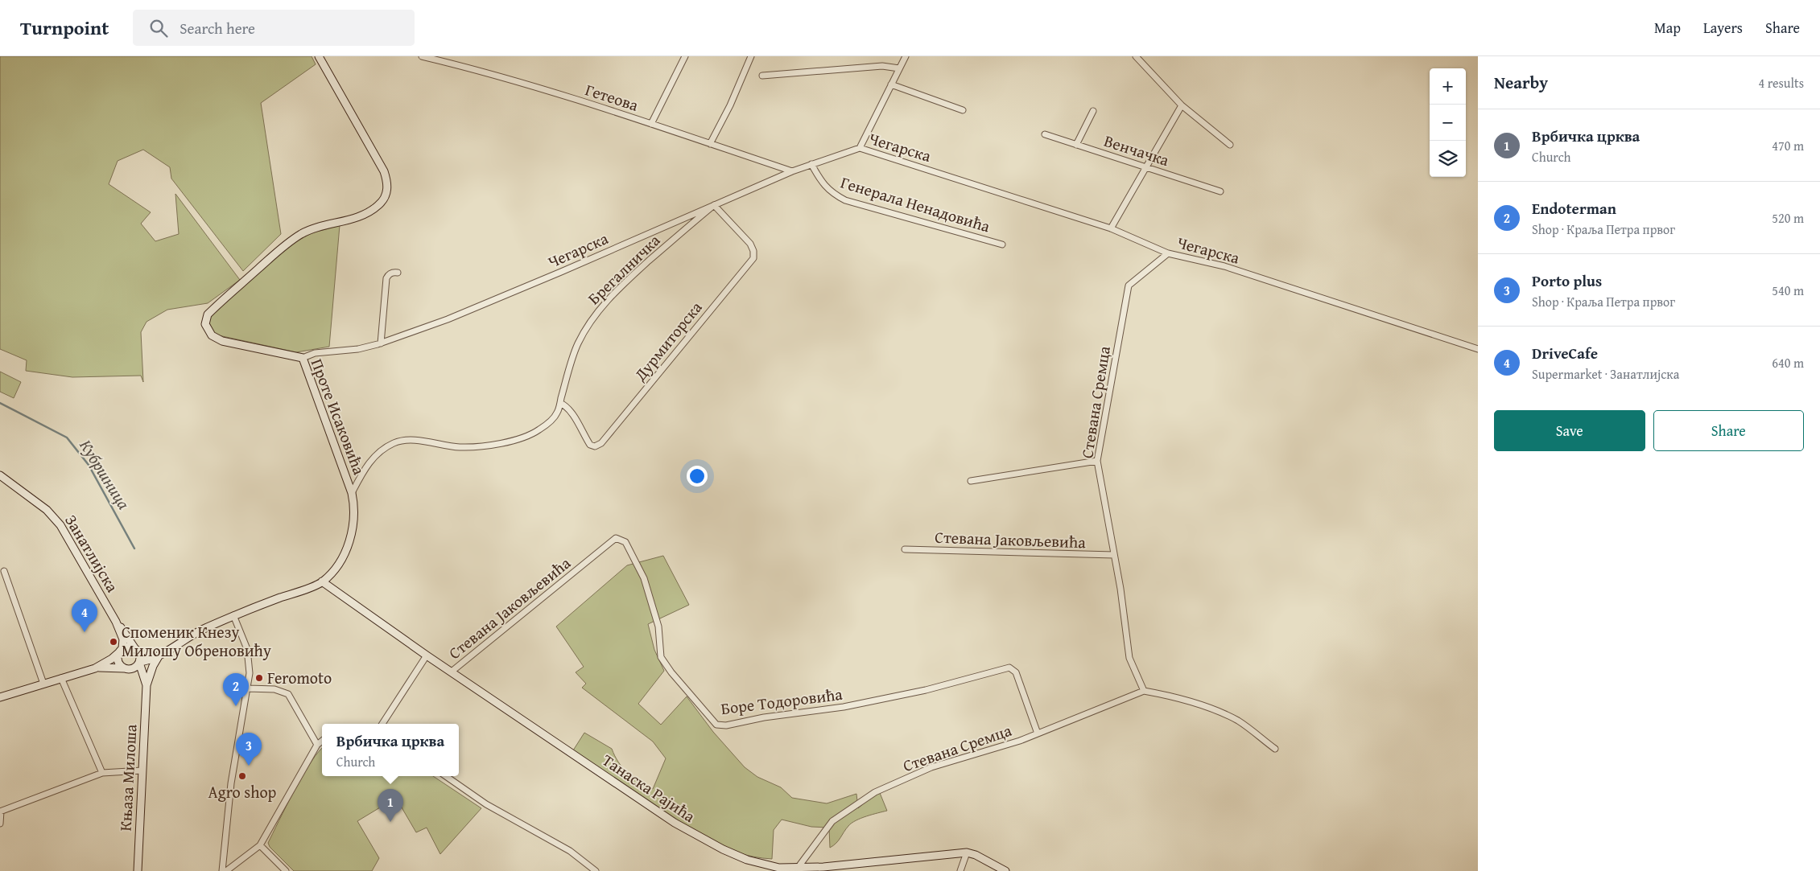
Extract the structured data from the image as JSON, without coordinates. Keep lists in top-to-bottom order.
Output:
{
  "streets": {
    "street": [
      "Гетеова",
      "Чегарска",
      "Венчачка",
      "Генерала Ненадовића",
      "Брегалничка",
      "Дурмиторска",
      "Стевана Сремца",
      "Проте Исаковића",
      "Стевана Јаковљевића",
      "Занатлијска",
      "Боре Тодоровића",
      "Књаза Милоша",
      "Танаска Рајића"
    ]
  },
  "crossings": [
    ["Гетеова", "Чегарска"],
    ["Чегарска", "Генерала Ненадовића"],
    ["Чегарска", "Брегалничка"],
    ["Чегарска", "Дурмиторска"],
    ["Чегарска", "Стевана Сремца"],
    ["Чегарска", "Проте Исаковића"],
    ["Брегалничка", "Дурмиторска"],
    ["Брегалничка", "Проте Исаковића"],
    ["Стевана Сремца", "Стевана Јаковљевића"],
    ["Стевана Сремца", "Боре Тодоровића"],
    ["Стевана Сремца", "Танаска Рајића"],
    ["Проте Исаковића", "Танаска Рајића"],
    ["Стевана Јаковљевића", "Боре Тодоровића"],
    ["Стевана Јаковљевића", "Танаска Рајића"],
    ["Занатлијска", "Књаза Милоша"]
  ],
  "water": ["Кубршница"],
  "places": ["Споменик Кнезу Милошу Обреновићу", "Feromoto", "Agro shop"],
  "page": {
    "header": "Turnpoint",
    "search": "Search here",
    "nav": ["Map", "Layers", "Share"],
    "heading": ["Nearby", "4 results"],
    "map_buttons": ["+", "−"],
    "list": [
      {
        "mark": "1",
        "name": "Врбичка црква",
        "note": "Church",
        "value": "470 m"
      },
      {
        "mark": "2",
        "name": "Endoterman",
        "note": "Shop · Краља Петра првог",
        "value": "520 m"
      },
      {
        "mark": "3",
        "name": "Porto plus",
        "note": "Shop · Краља Петра првог",
        "value": "540 m"
      },
      {
        "mark": "4",
        "name": "DriveCafe",
        "note": "Supermarket · Занатлијска",
        "value": "640 m"
      }
    ],
    "buttons": ["Save", "Share"],
    "pins": [
      "4",
      "2",
      "3",
      "1"
    ],
    "popup": ["Врбичка црква", "Church"]
  }
}
